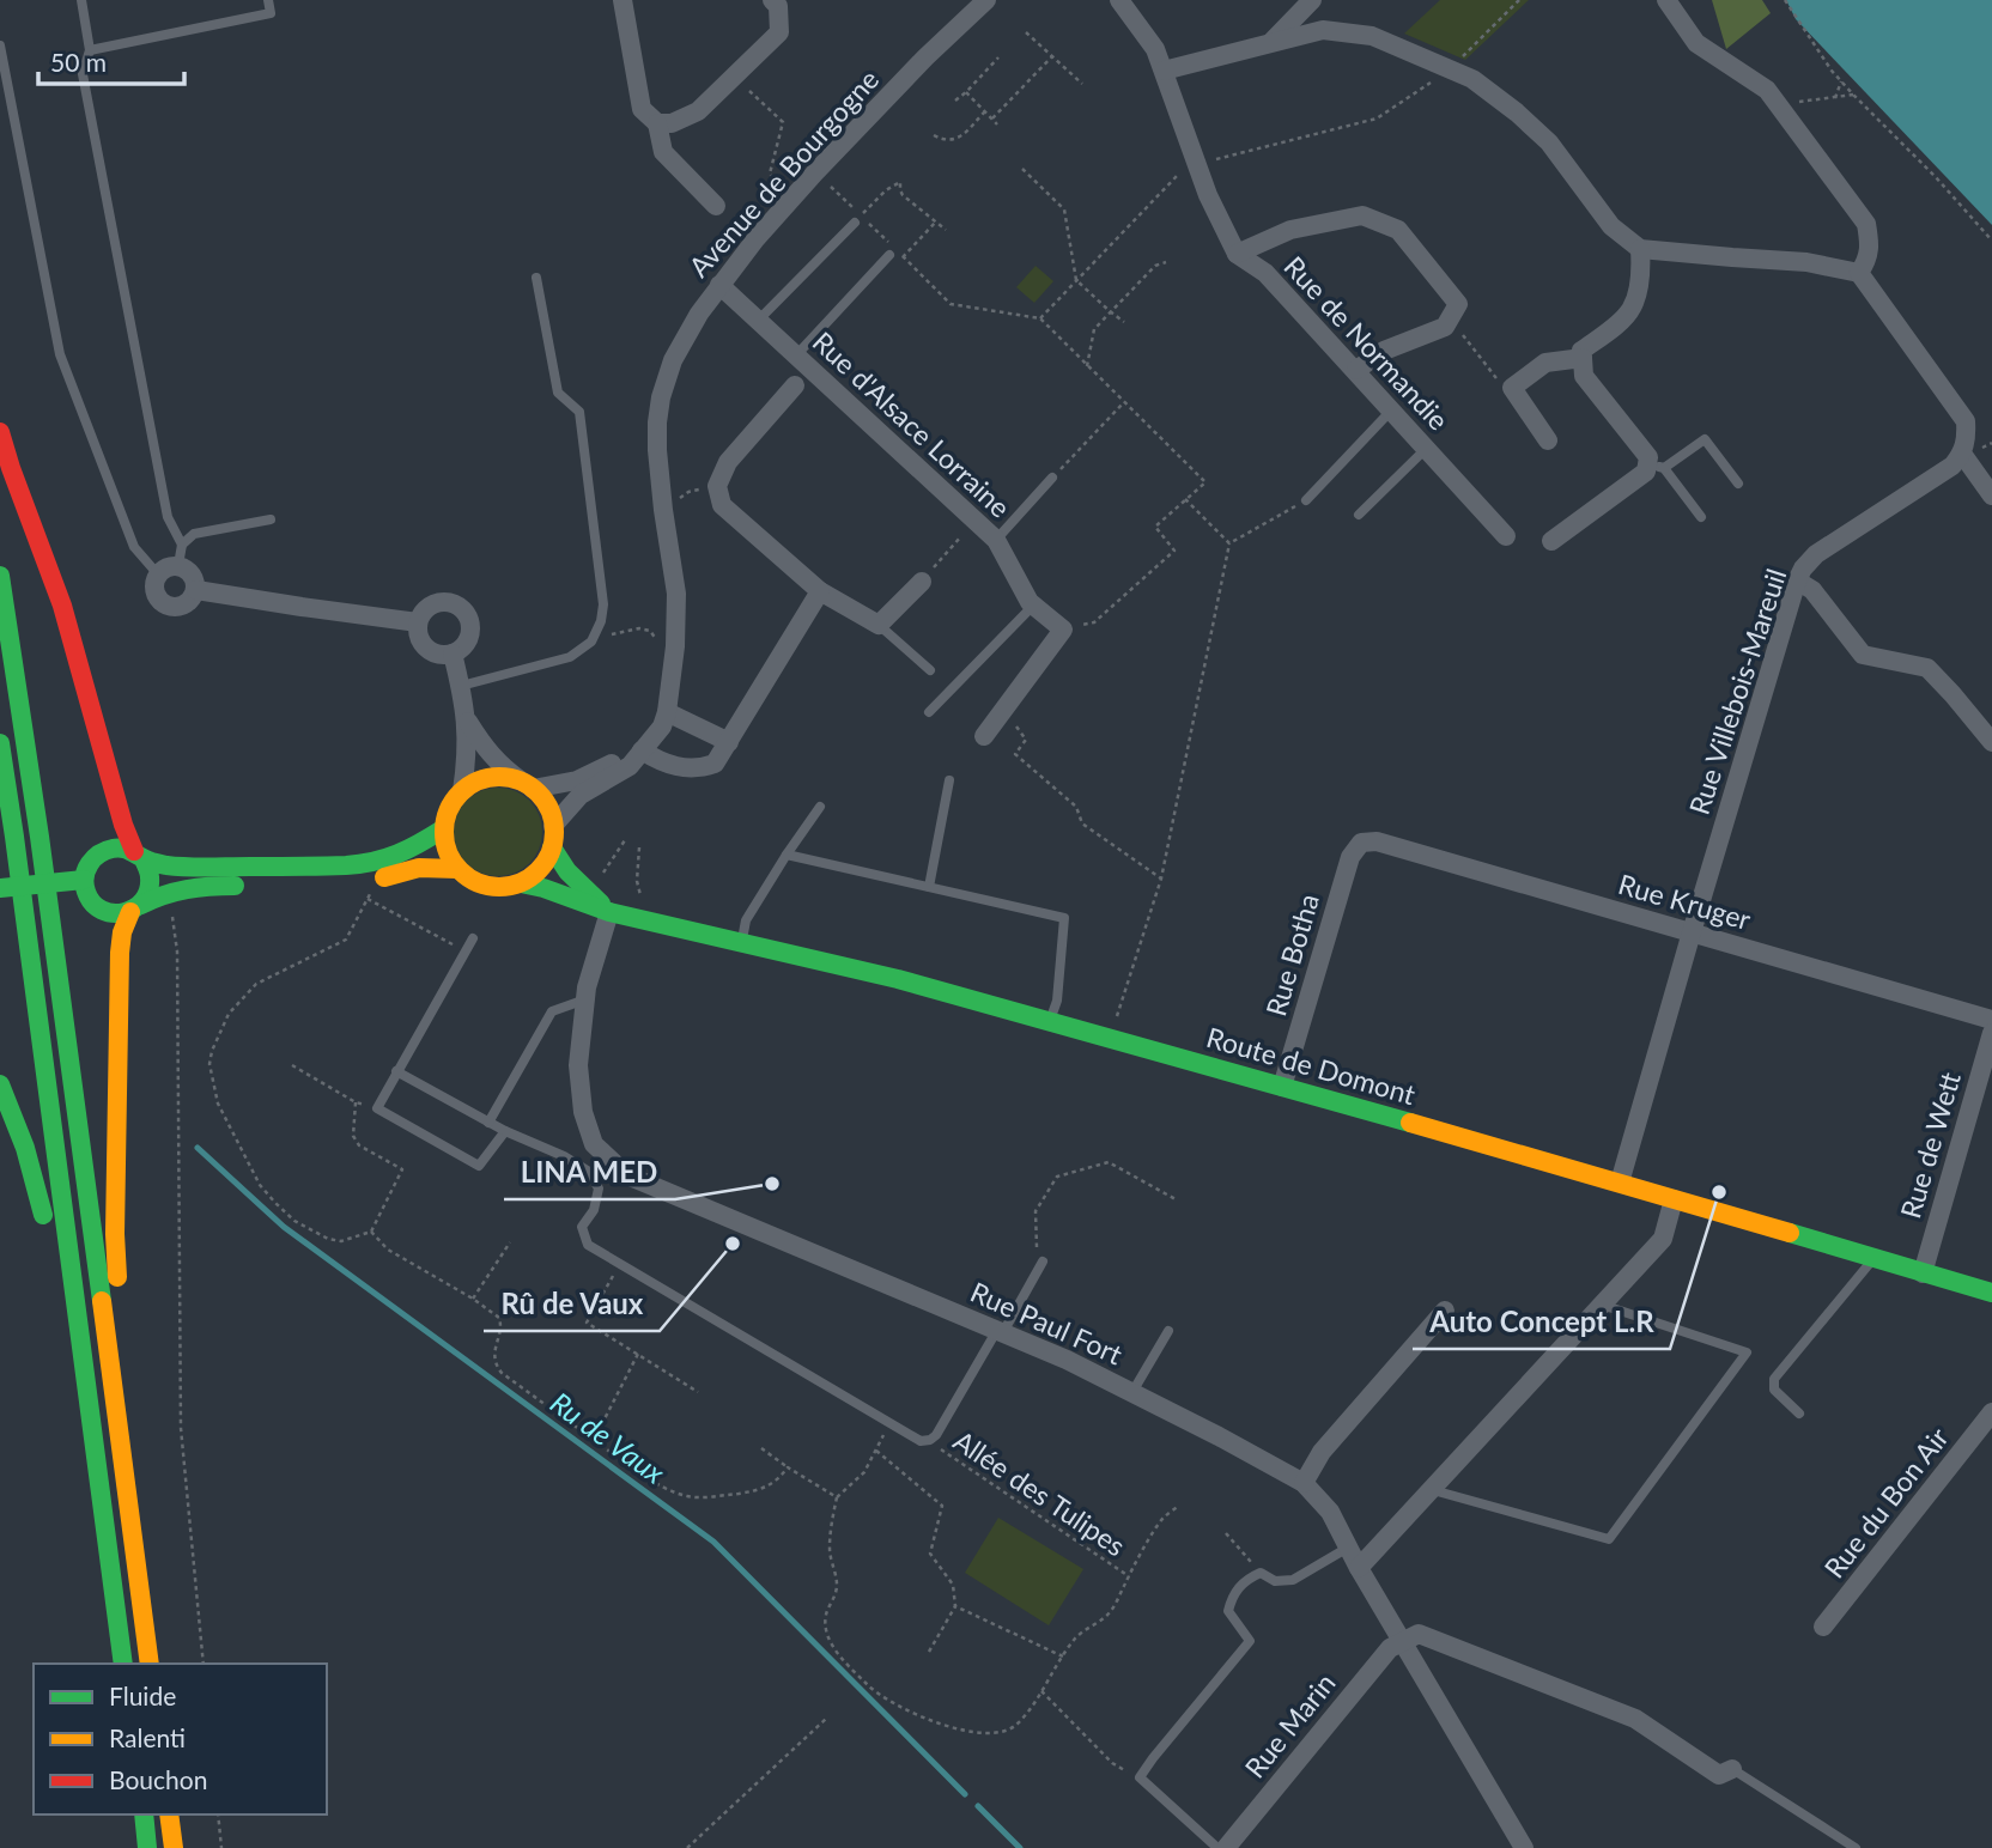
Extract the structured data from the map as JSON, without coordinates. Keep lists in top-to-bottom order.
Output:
{
  "streets": {
    "main road": ["Route de Domont"],
    "street": [
      "Avenue de Bourgogne",
      "Rue de Normandie",
      "Rue d'Alsace Lorraine",
      "Rue Villebois-Mareuil",
      "Rue Kruger",
      "Rue Botha",
      "Rue de Wett",
      "Rue Paul Fort",
      "Rue du Bon Air",
      "Rue Marin"
    ],
    "path": ["Allée des Tulipes"]
  },
  "crossings": [
    ["Avenue de Bourgogne", "Rue d'Alsace Lorraine"],
    ["Avenue de Bourgogne", "Route de Domont"],
    ["Rue Villebois-Mareuil", "Rue Kruger"],
    ["Rue Villebois-Mareuil", "Route de Domont"],
    ["Rue Kruger", "Rue Botha"],
    ["Rue Botha", "Route de Domont"],
    ["Route de Domont", "Rue de Wett"],
    ["Route de Domont", "Rue Paul Fort"],
    ["Rue Paul Fort", "Rue Marin"]
  ],
  "water": ["Ru de Vaux"],
  "places": ["LINA MED", "Auto Concept L.R", "Rû de Vaux"],
  "legend": ["Fluide", "Ralenti", "Bouchon"],
  "scale_bar": "50 m"
}
